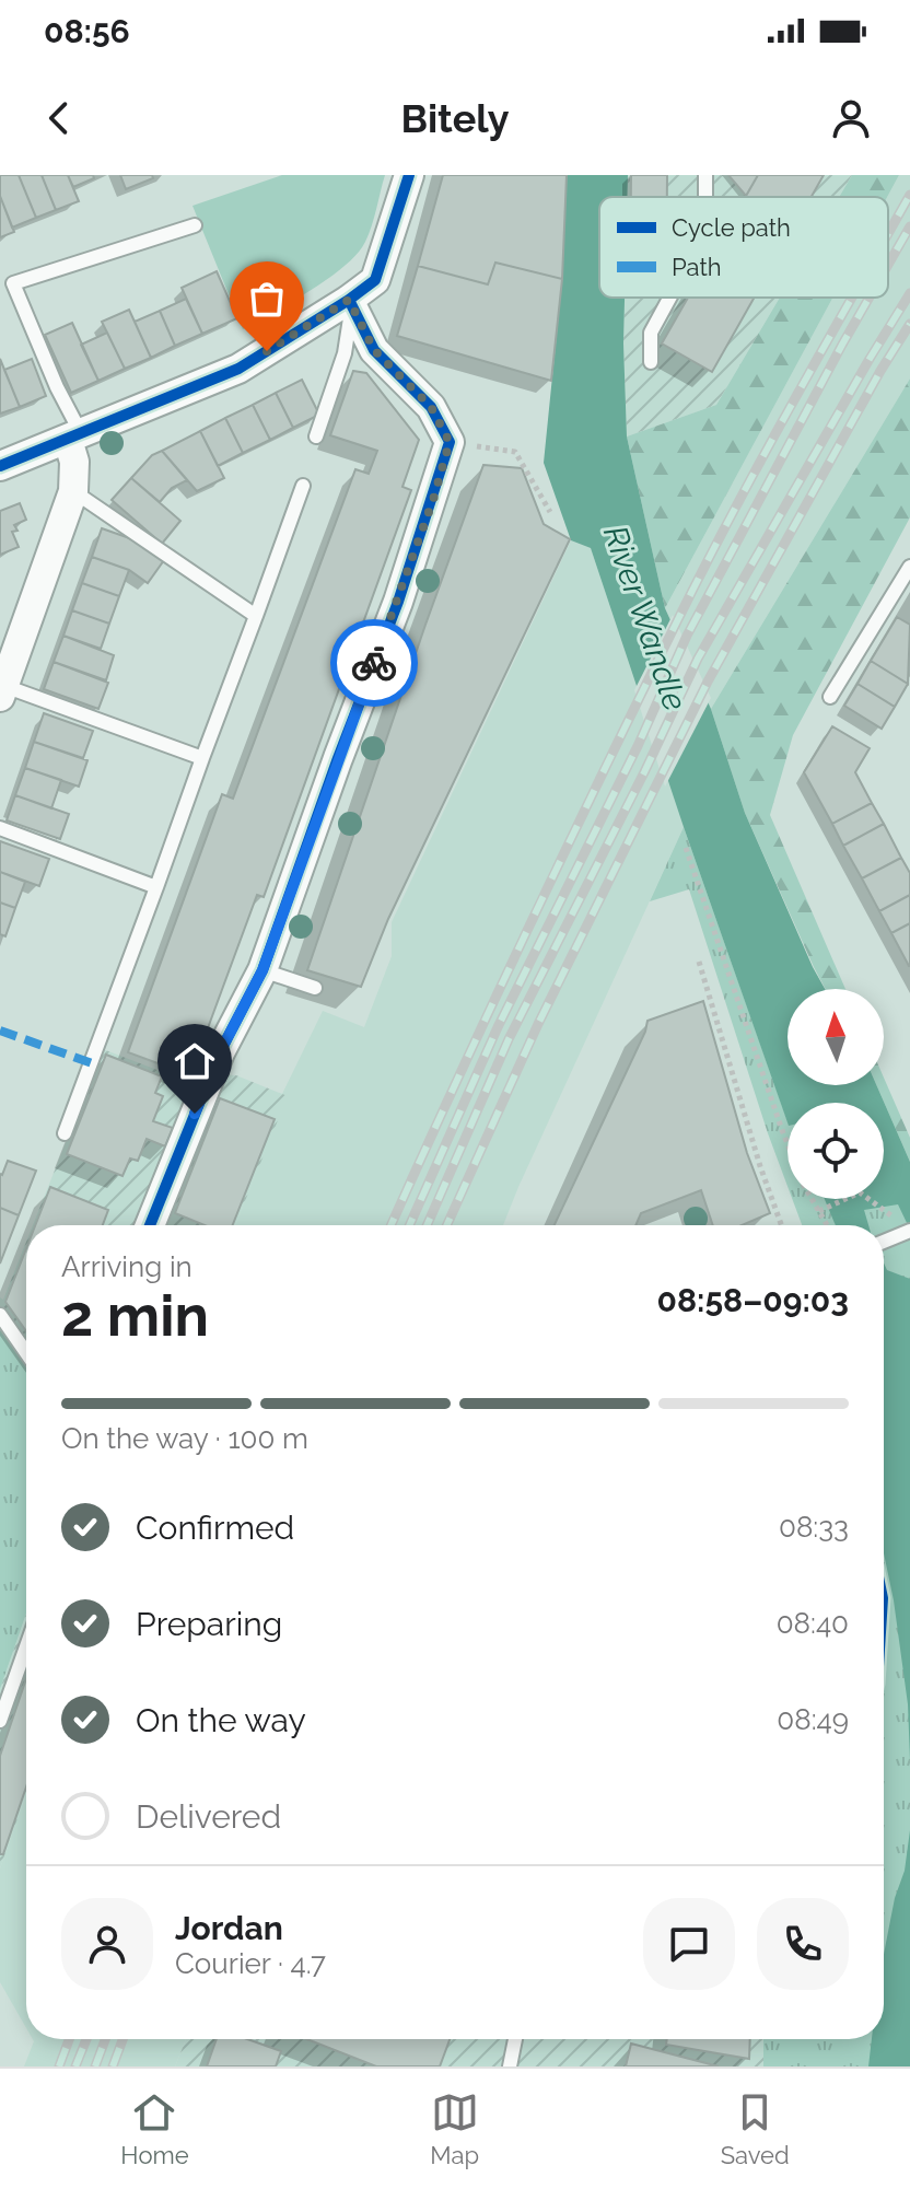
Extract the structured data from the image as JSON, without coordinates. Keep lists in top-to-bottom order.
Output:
{
  "water": ["River Wandle"],
  "legend": ["Cycle path", "Path"],
  "north": "top",
  "page": {
    "status": "08:56",
    "header": "Bitely",
    "heading": ["2 min", "Arriving in", "08:58–09:03"],
    "panel": ["Jordan", "Courier · 4.7"],
    "bar": "On the way · 100 m",
    "list": [
      ["Confirmed", "08:33"],
      ["Preparing", "08:40"],
      ["On the way", "08:49"],
      "Delivered"
    ],
    "tabs": ["Home", "Map", "Saved"]
  }
}
